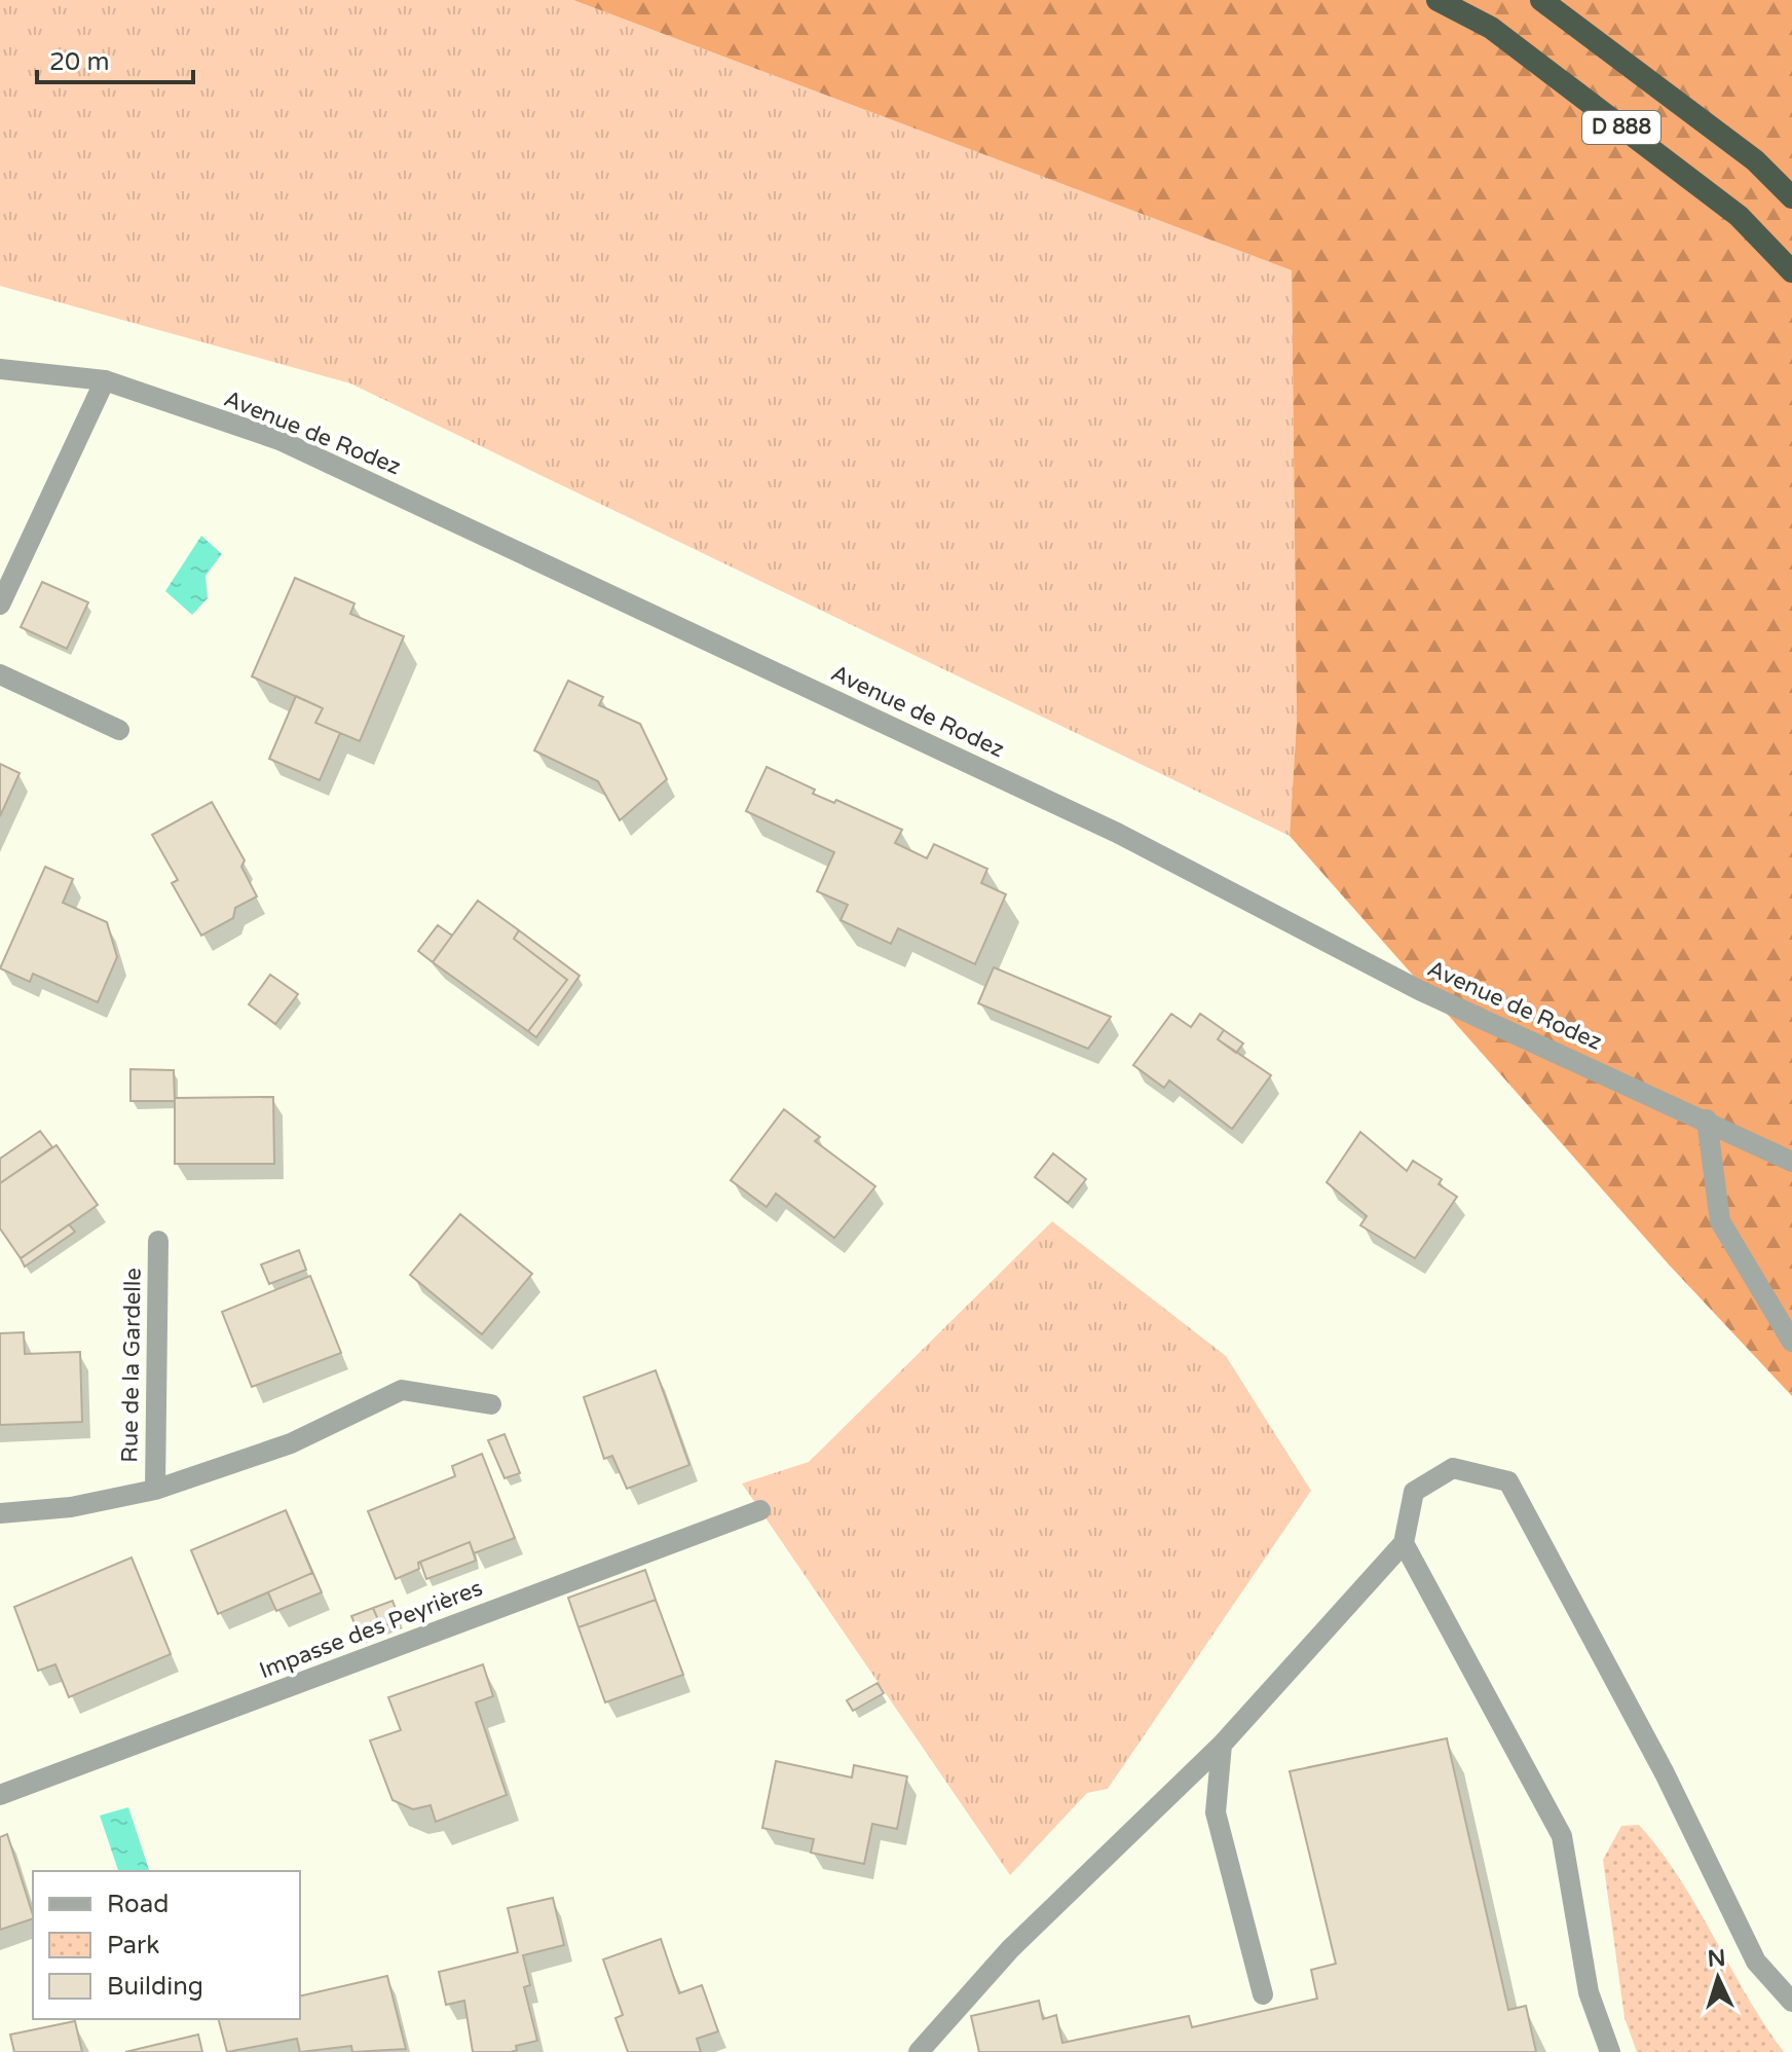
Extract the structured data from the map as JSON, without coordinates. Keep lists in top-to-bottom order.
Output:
{
  "streets": {
    "highway": ["D 888"],
    "street": ["Avenue de Rodez", "Rue de la Gardelle", "Impasse des Peyrières"]
  },
  "legend": ["Road", "Park", "Building"],
  "scale_bar": "20 m",
  "north": "top"
}
